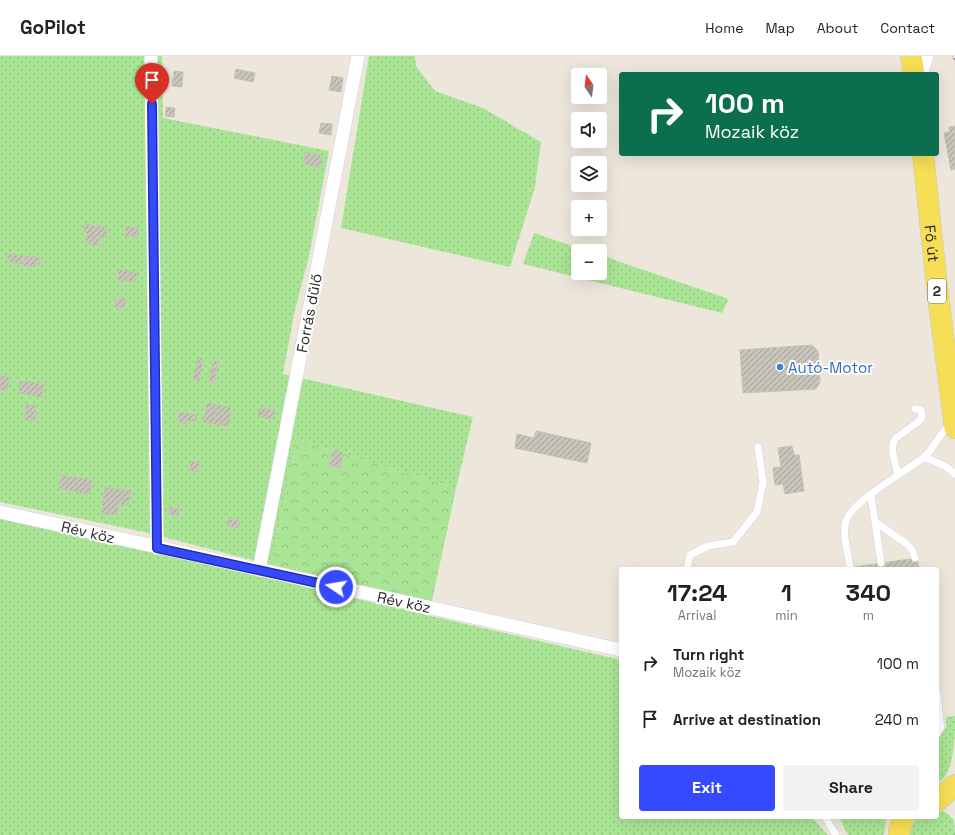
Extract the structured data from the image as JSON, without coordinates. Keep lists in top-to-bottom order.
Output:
{
  "streets": {
    "main road": ["Fő út", "2"],
    "street": ["Forrás dűlő", "Rév köz"]
  },
  "crossings": [
    ["Forrás dűlő", "Rév köz"]
  ],
  "places": ["Autó-Motor"],
  "north": "top",
  "page": {
    "header": "GoPilot",
    "nav": [
      "Home",
      "Map",
      "About",
      "Contact"
    ],
    "map_buttons": ["+", "−"],
    "turn": ["100 m", "Mozaik köz"],
    "eta": [
      "17:24",
      "Arrival",
      "1",
      "min",
      "340",
      "m"
    ],
    "list": [
      {
        "name": "Turn right",
        "note": "Mozaik köz",
        "value": "100 m"
      },
      {
        "name": "Arrive at destination",
        "value": "240 m"
      }
    ],
    "buttons": ["Exit", "Share"]
  }
}
